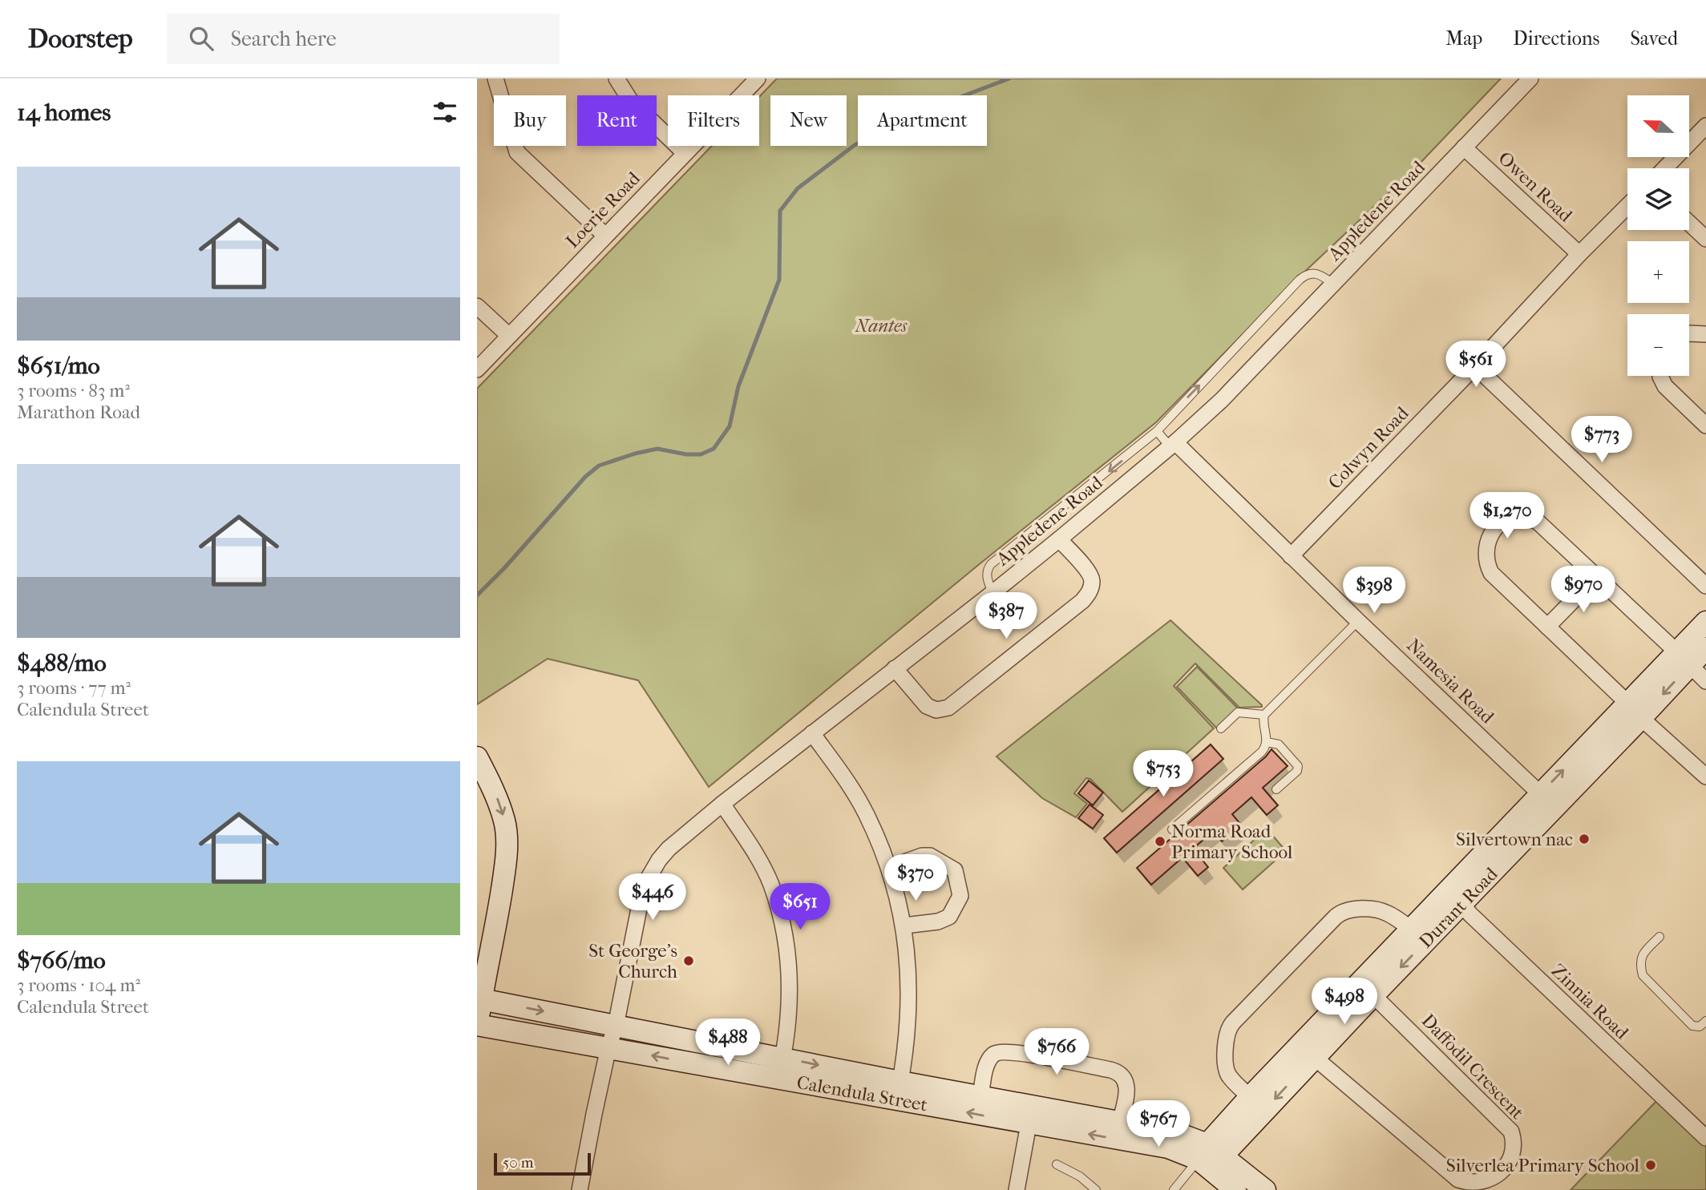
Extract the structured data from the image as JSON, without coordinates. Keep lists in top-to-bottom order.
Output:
{
  "streets": {
    "street": [
      "Owen Road",
      "Loerie Road",
      "Appledene Road",
      "Colwyn Road",
      "Namesia Road",
      "Durant Road",
      "Zinnia Road",
      "Daffodil Crescent",
      "Calendula Street"
    ]
  },
  "crossings": [
    ["Owen Road", "Appledene Road"],
    ["Owen Road", "Colwyn Road"],
    ["Appledene Road", "Namesia Road"],
    ["Appledene Road", "Calendula Street"],
    ["Colwyn Road", "Namesia Road"],
    ["Namesia Road", "Durant Road"],
    ["Durant Road", "Zinnia Road"],
    ["Durant Road", "Daffodil Crescent"],
    ["Durant Road", "Calendula Street"]
  ],
  "parks": ["Nantes"],
  "places": [
    "Silvertown nac",
    "Norma Road Primary School",
    "St George's Church",
    "Silverlea Primary School"
  ],
  "scale_bar": "50 m",
  "north": "left",
  "page": {
    "header": "Doorstep",
    "search": "Search here",
    "nav": ["Map", "Directions", "Saved"],
    "heading": "14 homes",
    "map_buttons": ["+", "−"],
    "chip": [
      "Buy",
      "Rent",
      "Filters",
      "New",
      "Apartment"
    ],
    "list": [
      {
        "name": "$651/mo",
        "note": "3 rooms · 83 m² · Marathon Road"
      },
      {
        "name": "$488/mo",
        "note": "3 rooms · 77 m² · Calendula Street"
      },
      {
        "name": "$766/mo",
        "note": "3 rooms · 104 m² · Calendula Street"
      }
    ],
    "price": [
      "$561",
      "$773",
      "$1,270",
      "$970",
      "$398",
      "$387",
      "$753",
      "$370",
      "$446",
      "$651",
      "$498",
      "$488",
      "$766",
      "$767"
    ],
    "scale": "50 m"
  }
}
